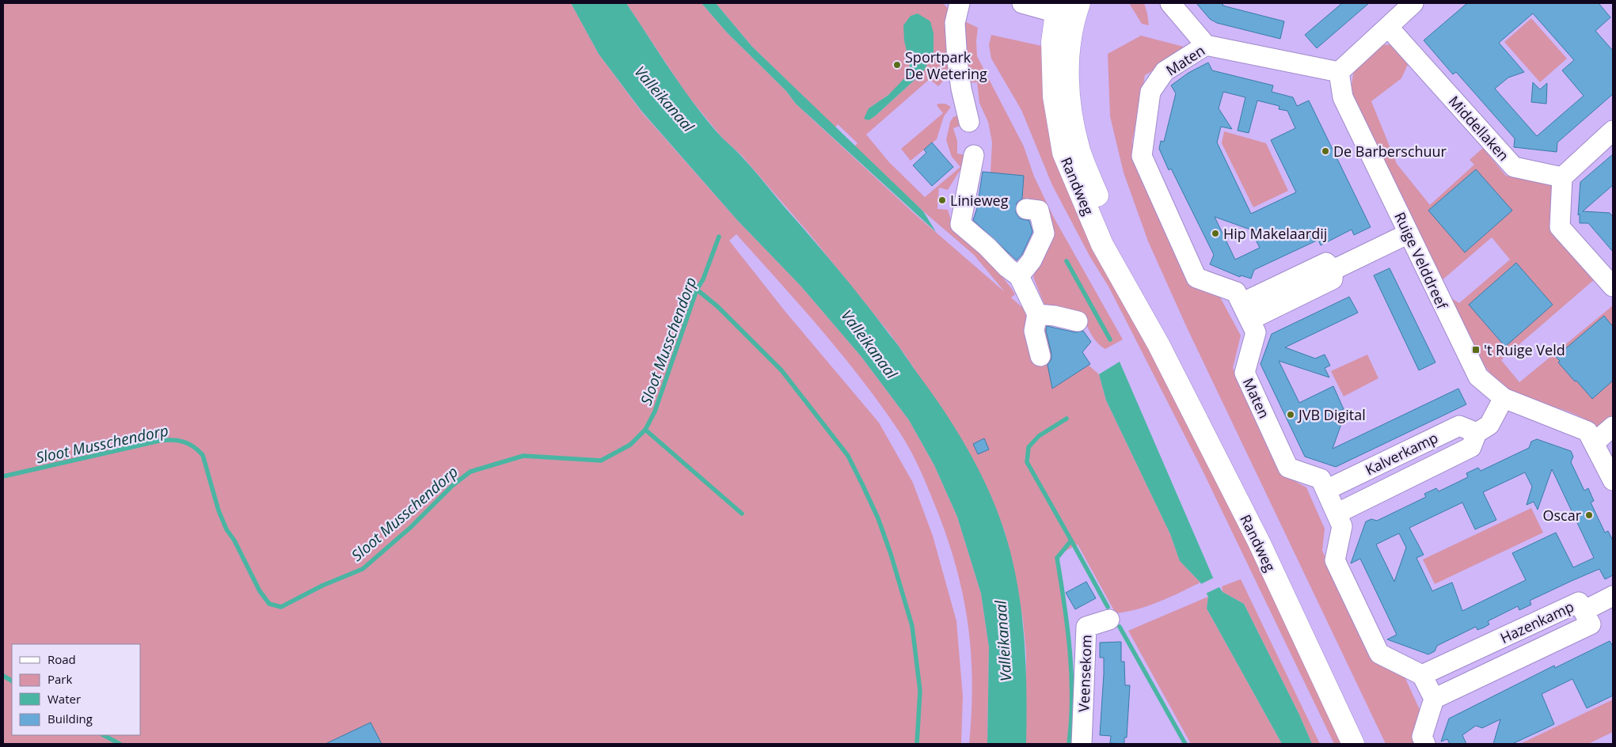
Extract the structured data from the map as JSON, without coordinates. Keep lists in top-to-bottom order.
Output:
{
  "streets": {
    "main road": ["Randweg"],
    "street": [
      "Maten",
      "Middellaken",
      "Ruige Velddreef",
      "Kalverkamp",
      "Hazenkamp",
      "Veensekom"
    ]
  },
  "crossings": [
    ["Maten", "Ruige Velddreef"],
    ["Maten", "Kalverkamp"],
    ["Maten", "Hazenkamp"],
    ["Ruige Velddreef", "Kalverkamp"]
  ],
  "water": ["Valleikanaal", "Sloot Musschendorp"],
  "places": {
    "other": [
      "Sportpark De Wetering",
      "De Barberschuur",
      "Linieweg",
      "Hip Makelaardij",
      "JVB Digital",
      "Oscar"
    ],
    "transit": ["'t Ruige Veld"]
  },
  "legend": [
    "Road",
    "Park",
    "Water",
    "Building"
  ]
}
